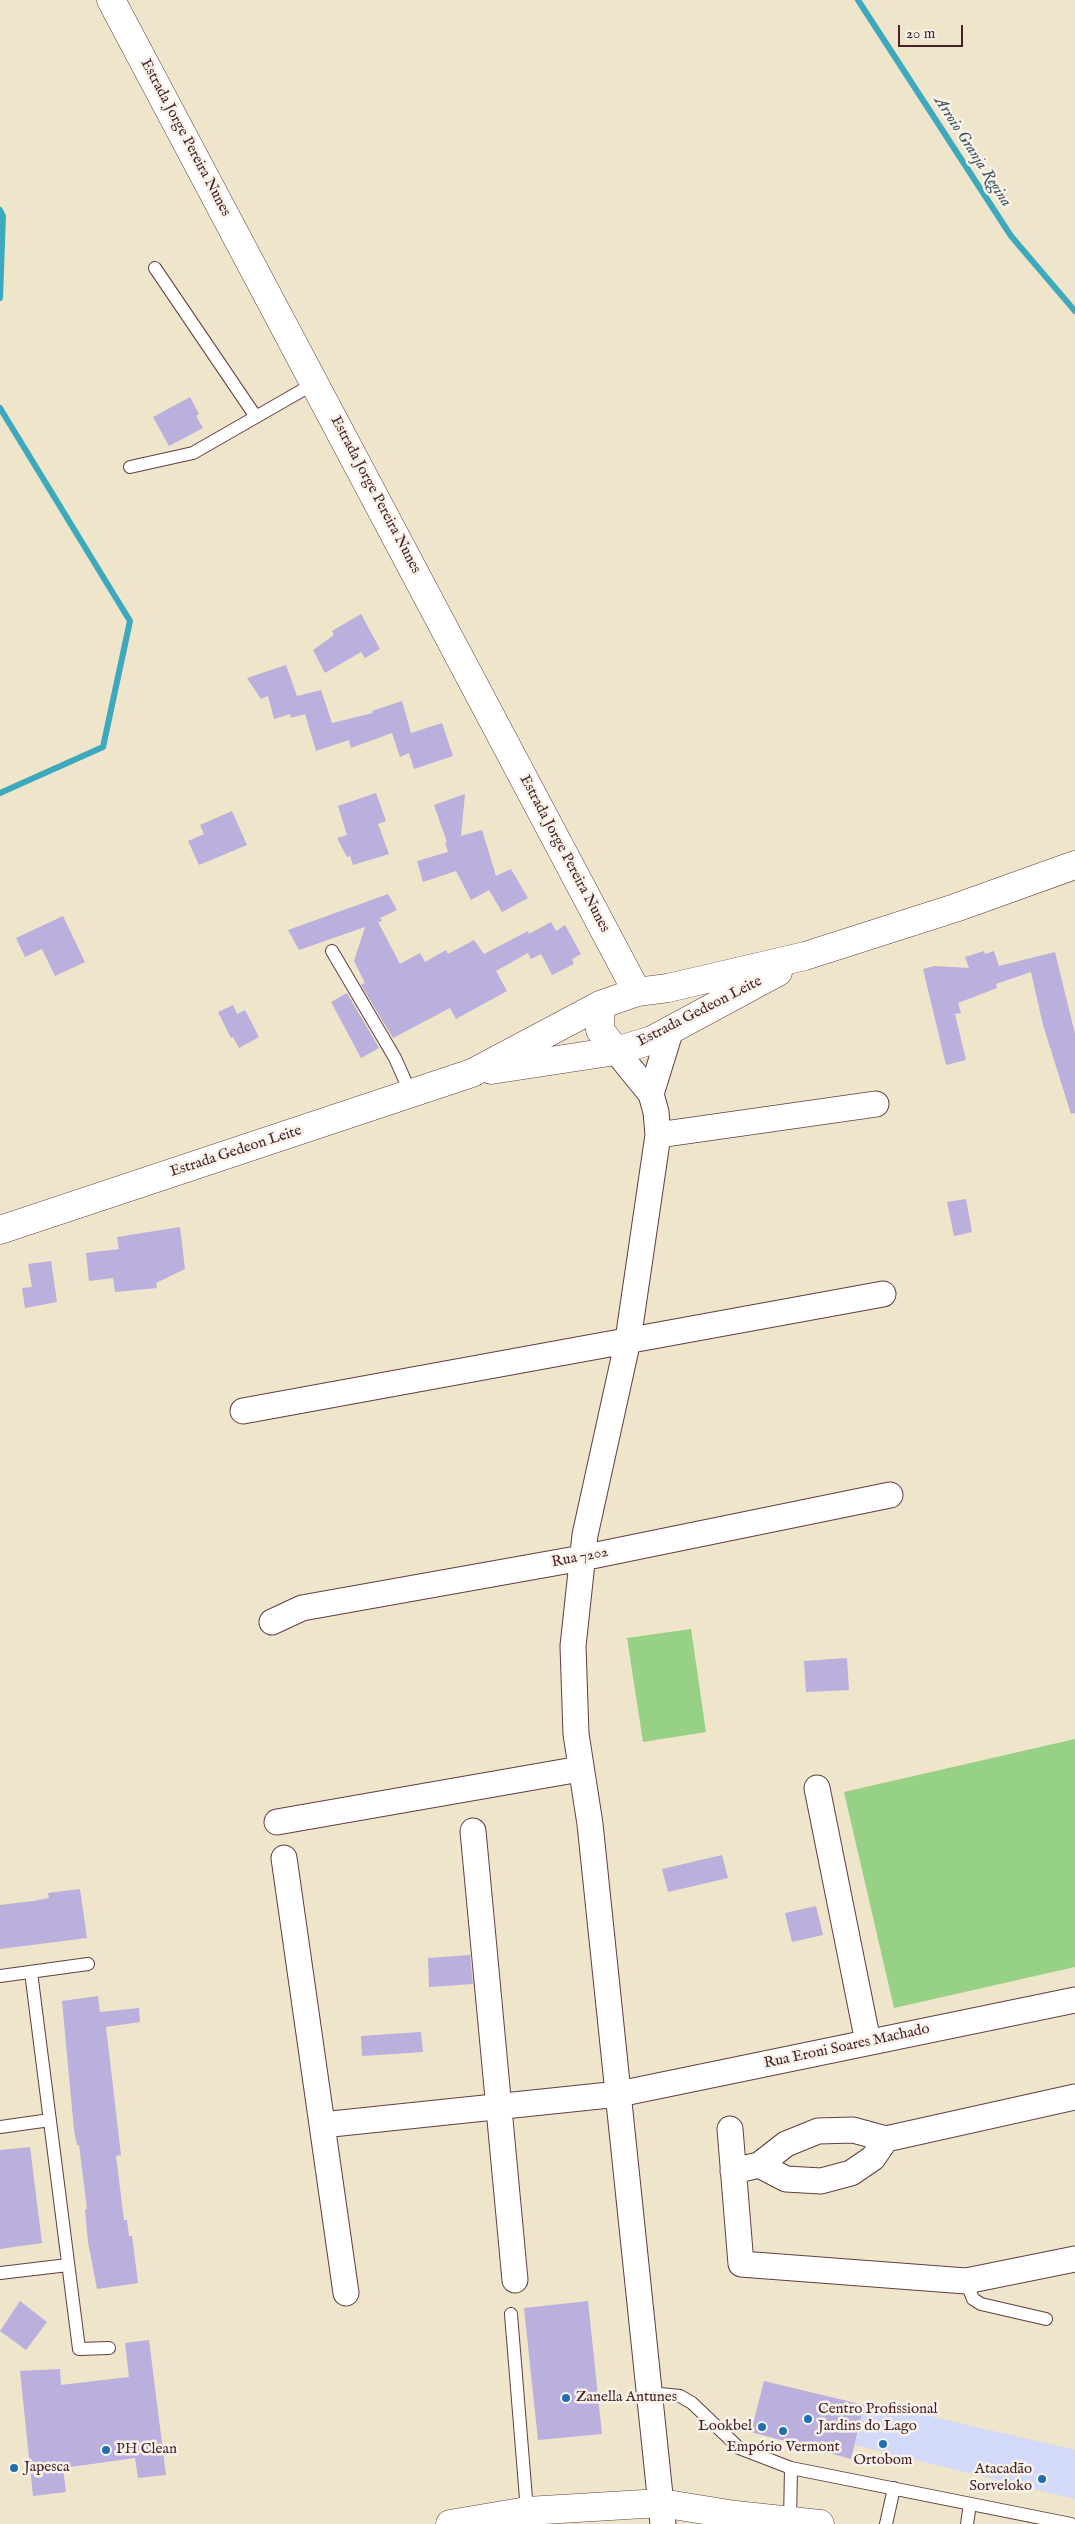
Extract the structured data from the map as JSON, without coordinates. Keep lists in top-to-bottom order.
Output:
{
  "streets": {
    "main road": ["Estrada Jorge Pereira Nunes", "Estrada Gedeon Leite"],
    "street": ["Rua 7202", "Rua Eroni Soares Machado"]
  },
  "crossings": [
    ["Estrada Jorge Pereira Nunes", "Estrada Gedeon Leite"]
  ],
  "water": ["Arroio Granja Regina"],
  "places": [
    "Zanella Antunes",
    "Centro Profissional Jardins do Lago",
    "Lookbel",
    "Empório Vermont",
    "Ortobom",
    "PH Clean",
    "Japesca",
    "Atacadão Sorveloko"
  ],
  "scale_bar": "20 m"
}
